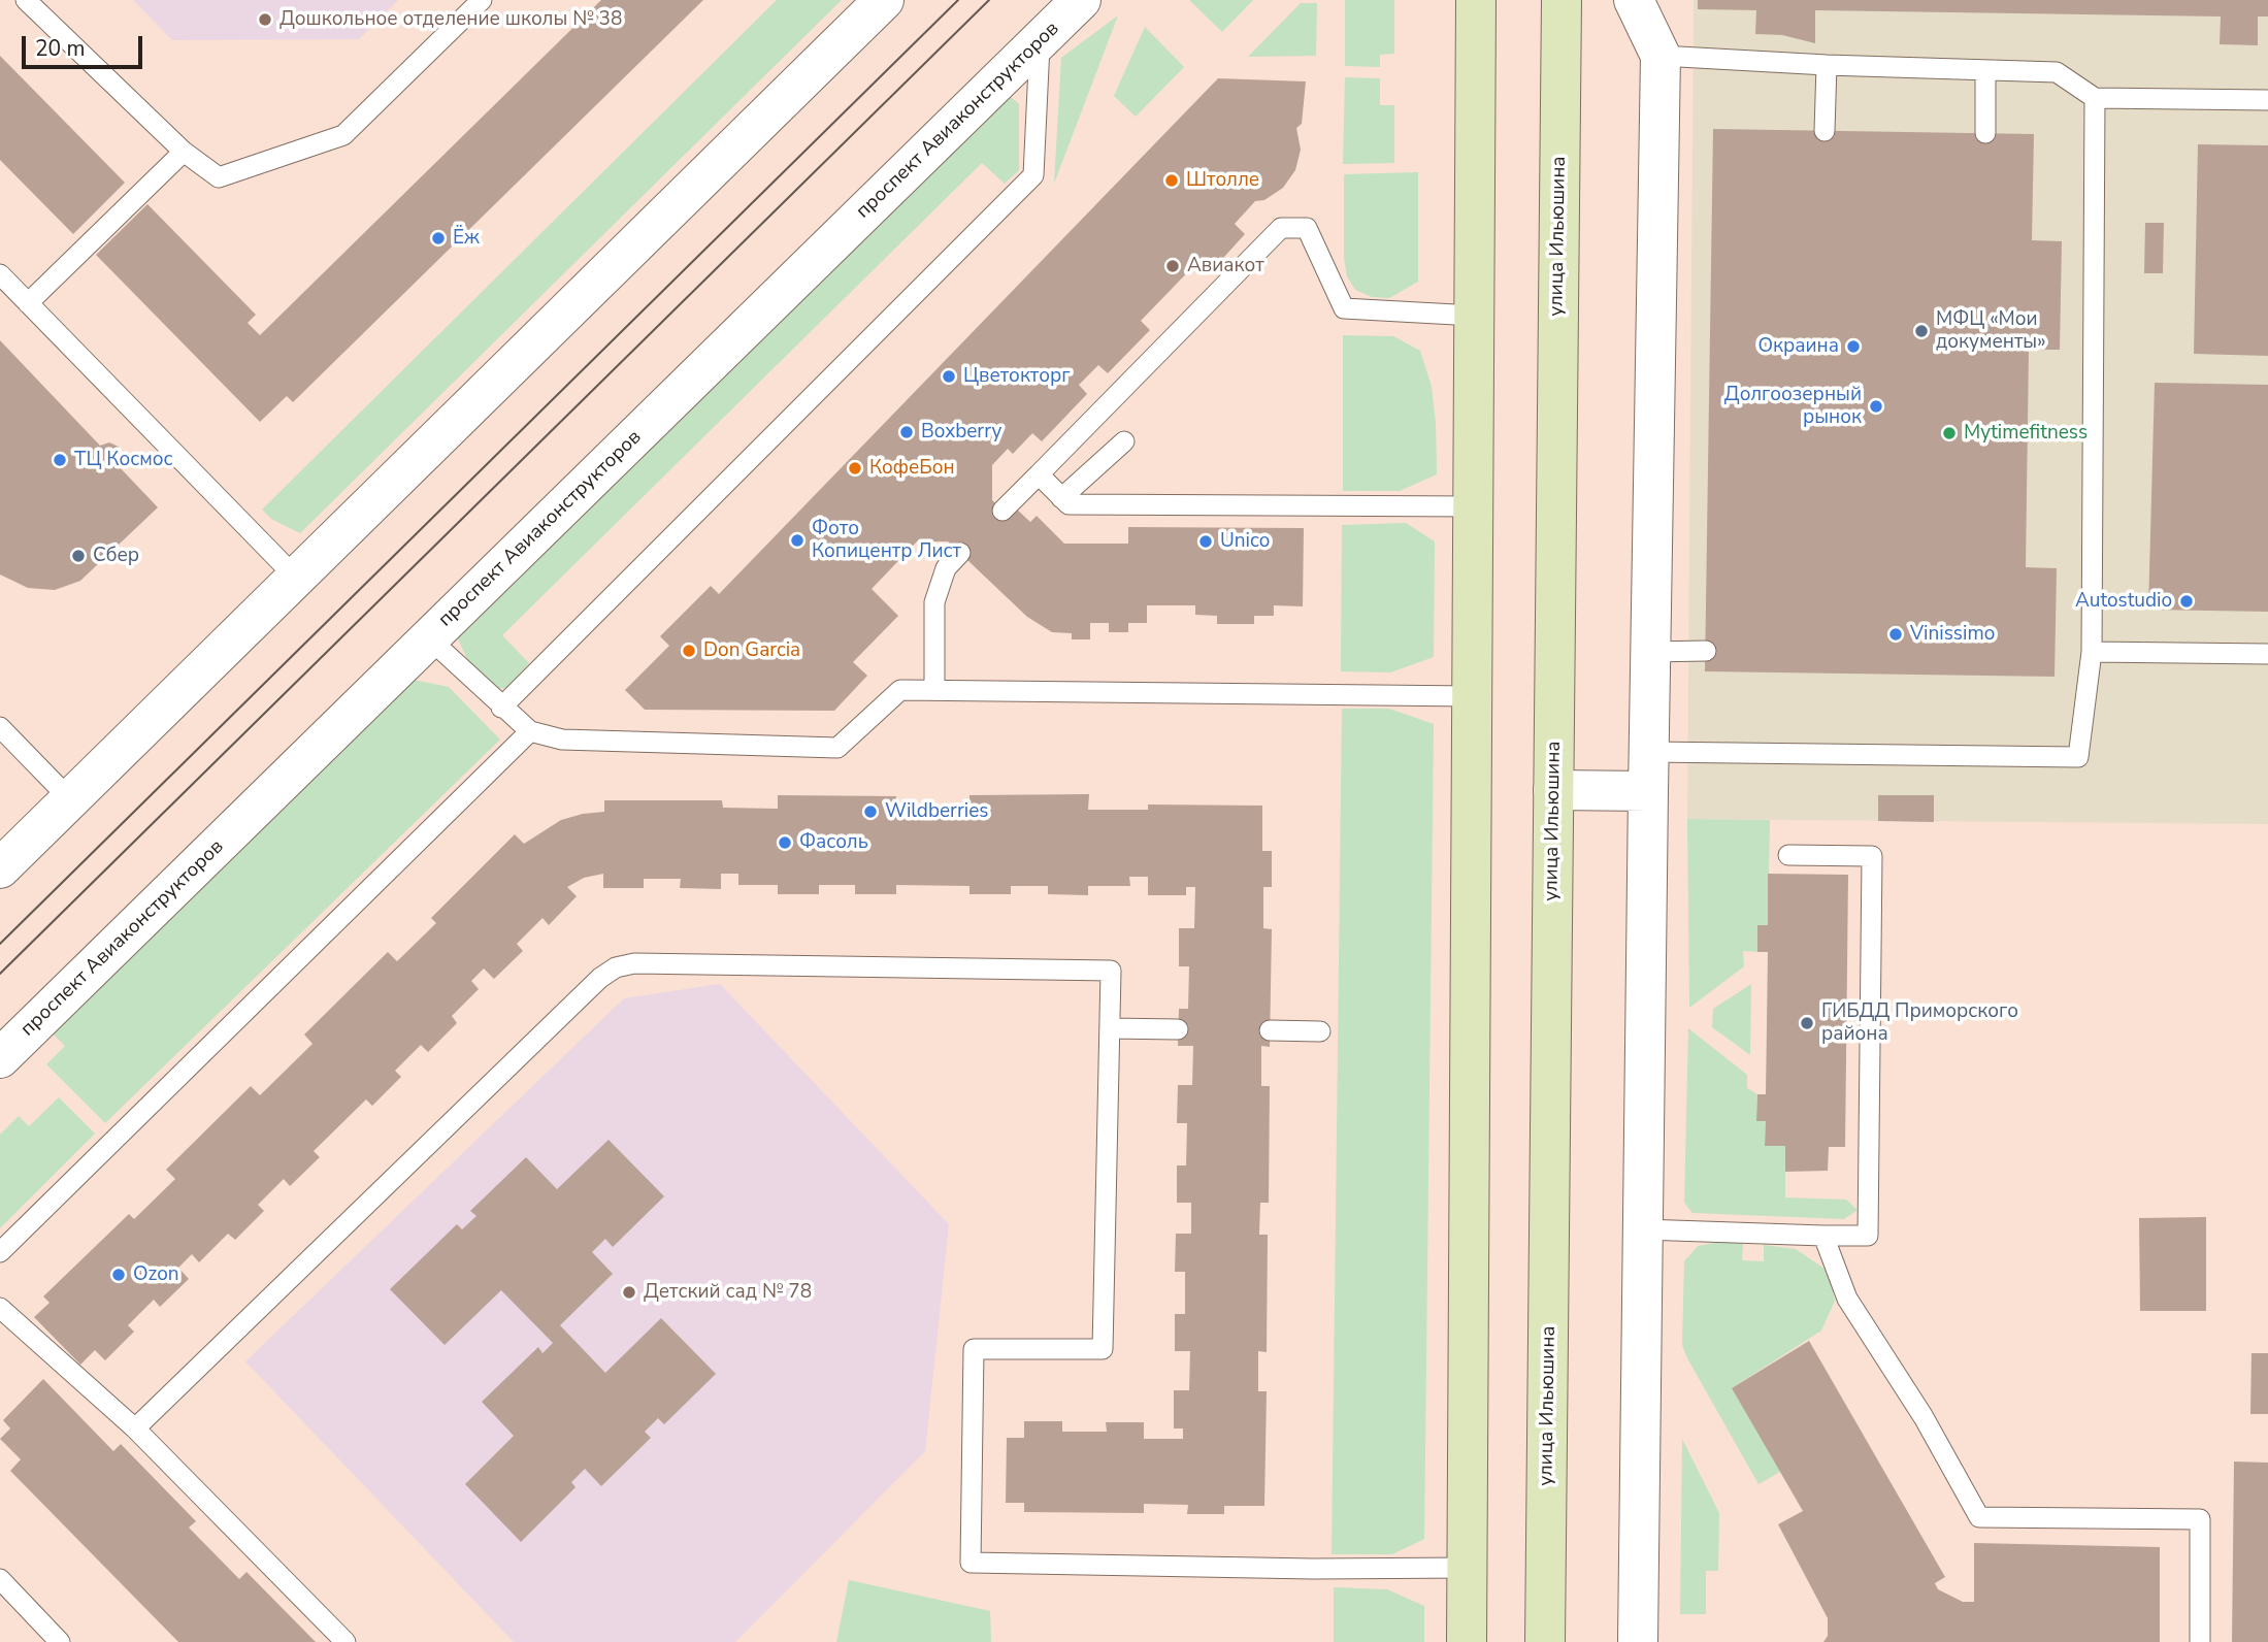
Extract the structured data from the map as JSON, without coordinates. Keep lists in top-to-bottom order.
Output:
{
  "streets": {
    "main road": ["улица Ильюшина"],
    "street": ["проспект Авиаконструкторов"]
  },
  "places": [
    "Дошкольное отделение школы № 38",
    "Штолле",
    "Ёж",
    "Авиакот",
    "МФЦ «Мои документы»",
    "Окраина",
    "Цветокторг",
    "Долгоозерный рынок",
    "Boxberry",
    "Mytimefitness",
    "ТЦ Космос",
    "КофеБон",
    "Фото Копицентр Лист",
    "Unico",
    "Сбер",
    "Autostudio",
    "Vinissimo",
    "Don Garcia",
    "Wildberries",
    "Фасоль",
    "ГИБДД Приморского района",
    "Ozon",
    "Детский сад № 78"
  ],
  "scale_bar": "20 m"
}
